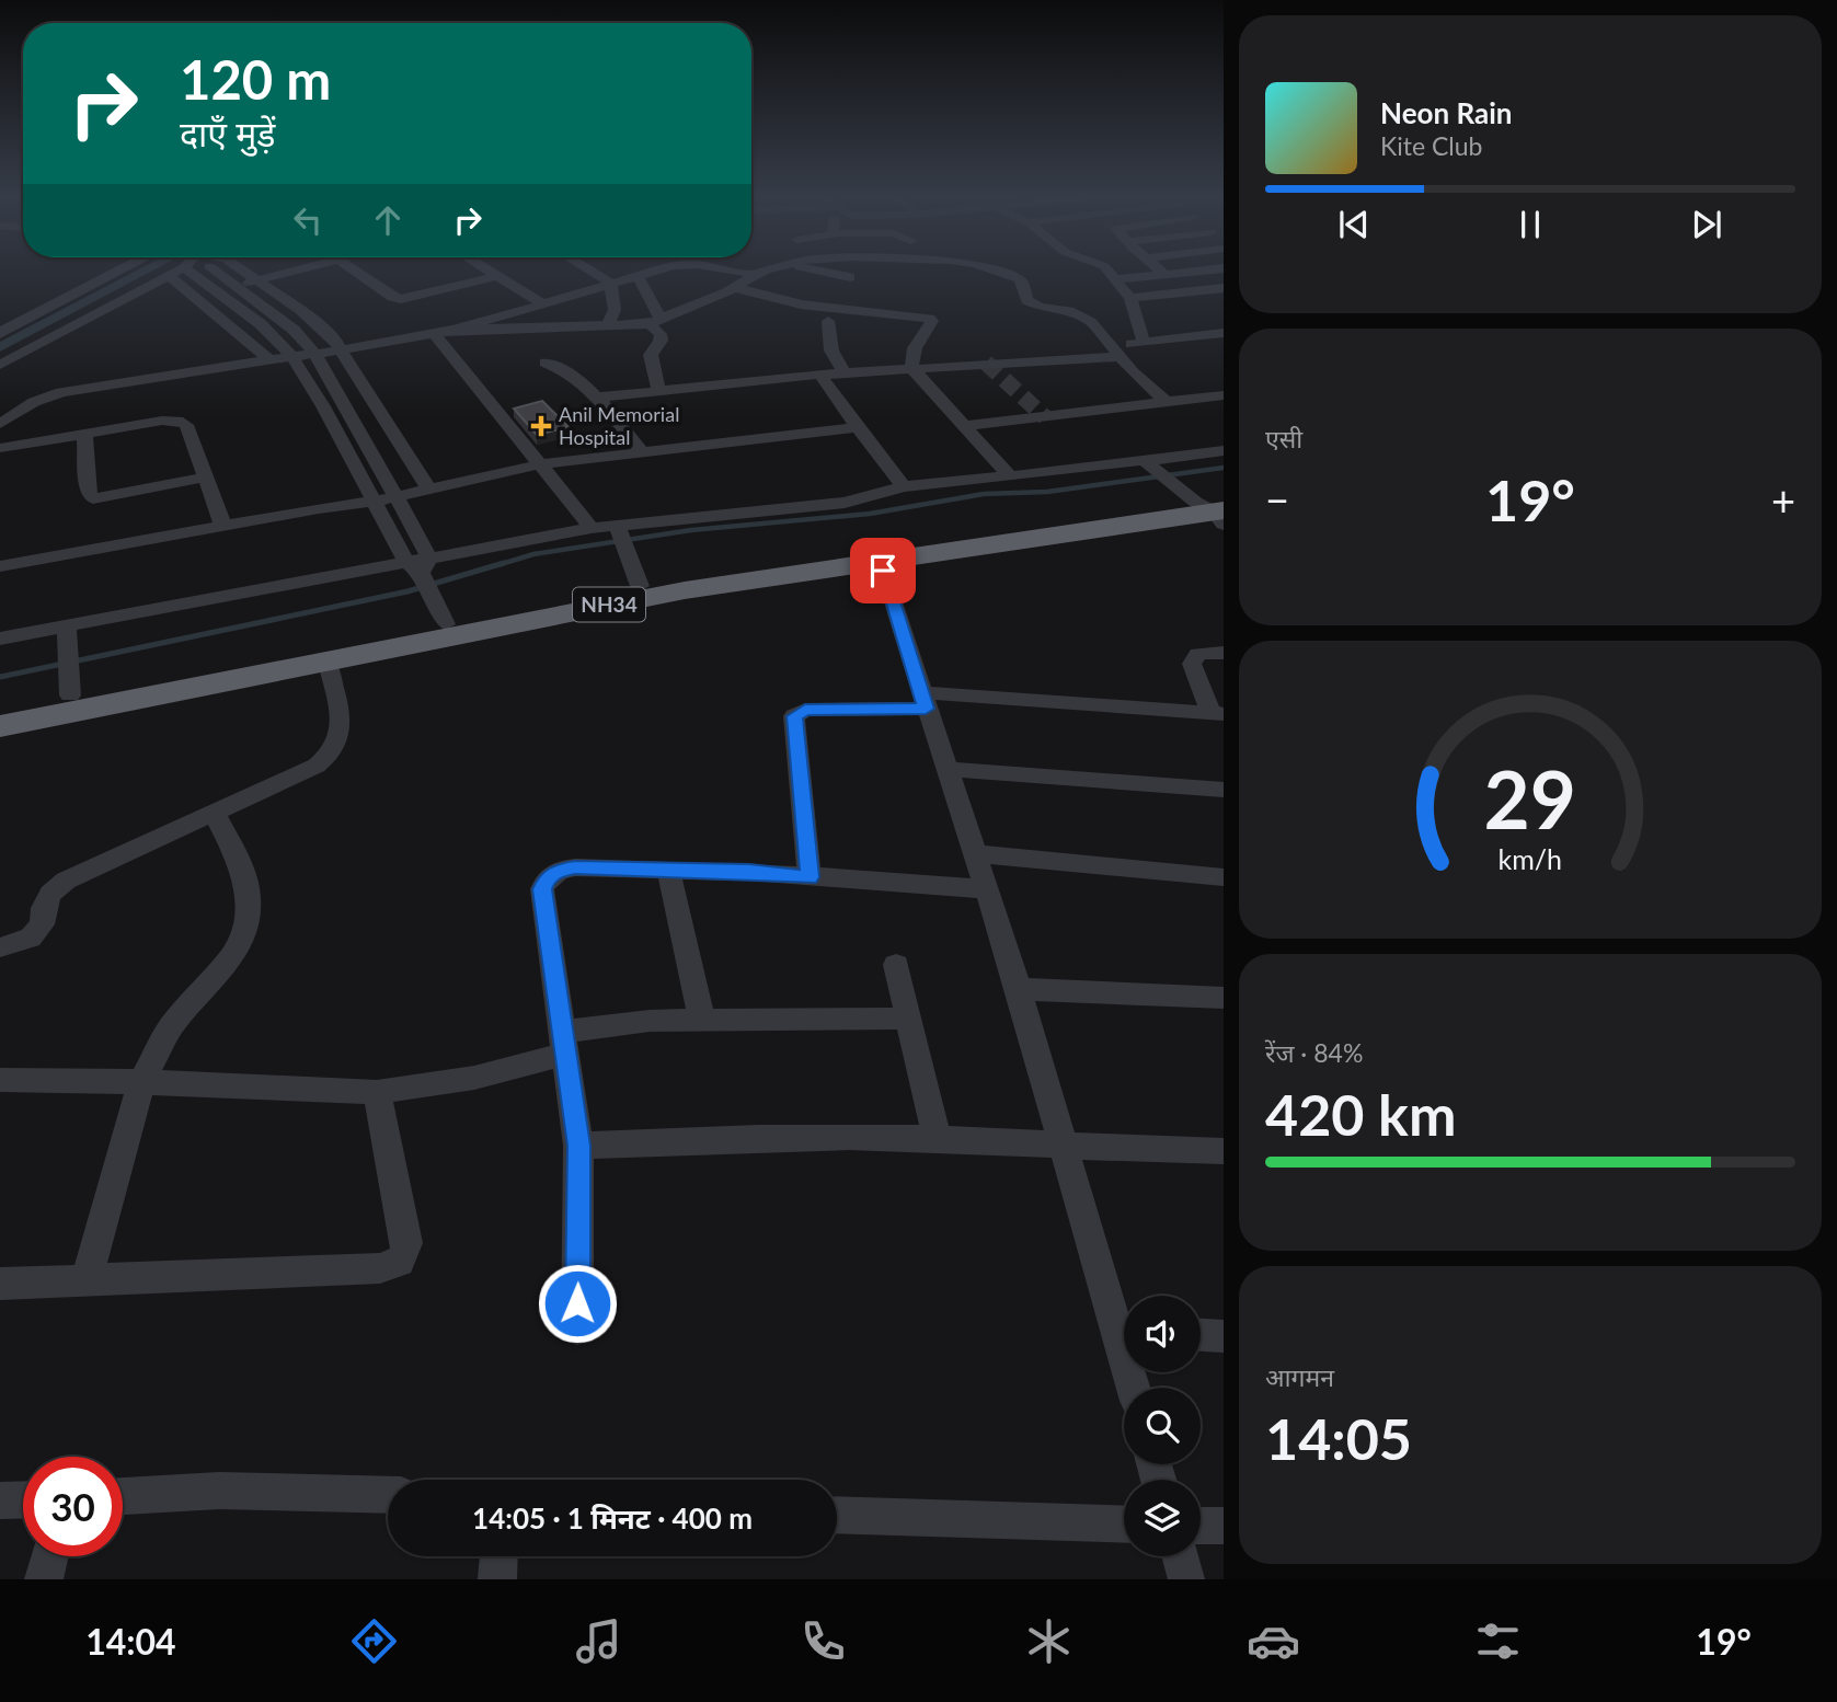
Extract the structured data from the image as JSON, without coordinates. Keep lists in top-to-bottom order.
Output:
{
  "streets": {
    "highway": ["NH34"]
  },
  "places": {
    "health": ["Anil Memorial Hospital"]
  },
  "page": {
    "turn": ["120 m", "दाएँ मुड़ें"],
    "song": ["Neon Rain", "Kite Club"],
    "tile": [
      "एसी",
      ["रेंज · 84%", "420 km"],
      ["आगमन", "14:05"]
    ],
    "heat": ["−", "19°", "+"],
    "limit": "30",
    "trip": "14:05 · 1 मिनट · 400 m",
    "tabs": ["14:04", "19°"],
    "gauge": ["29", "km/h"]
  }
}
